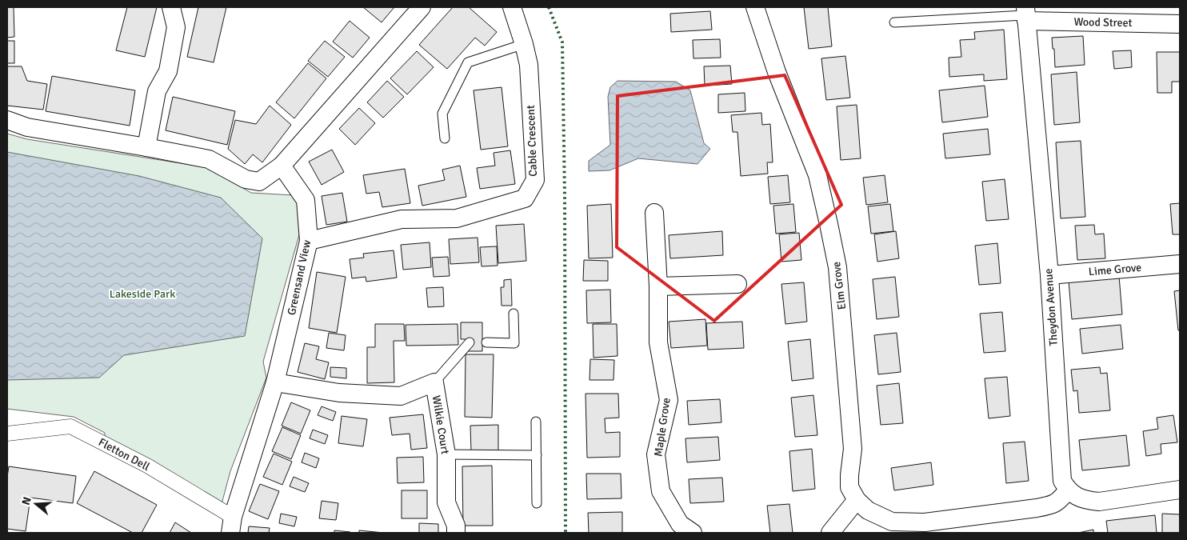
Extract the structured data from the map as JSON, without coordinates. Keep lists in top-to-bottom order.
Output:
{
  "streets": {
    "street": [
      "Wood Street",
      "Cable Crescent",
      "Lime Grove",
      "Greensand View",
      "Elm Grove",
      "Theydon Avenue",
      "Wilkie Court",
      "Maple Grove",
      "Fletton Dell"
    ]
  },
  "crossings": [
    ["Wood Street", "Theydon Avenue"],
    ["Cable Crescent", "Greensand View"],
    ["Lime Grove", "Theydon Avenue"],
    ["Greensand View", "Wilkie Court"],
    ["Greensand View", "Fletton Dell"]
  ],
  "parks": ["Lakeside Park"],
  "north": "left"
}
